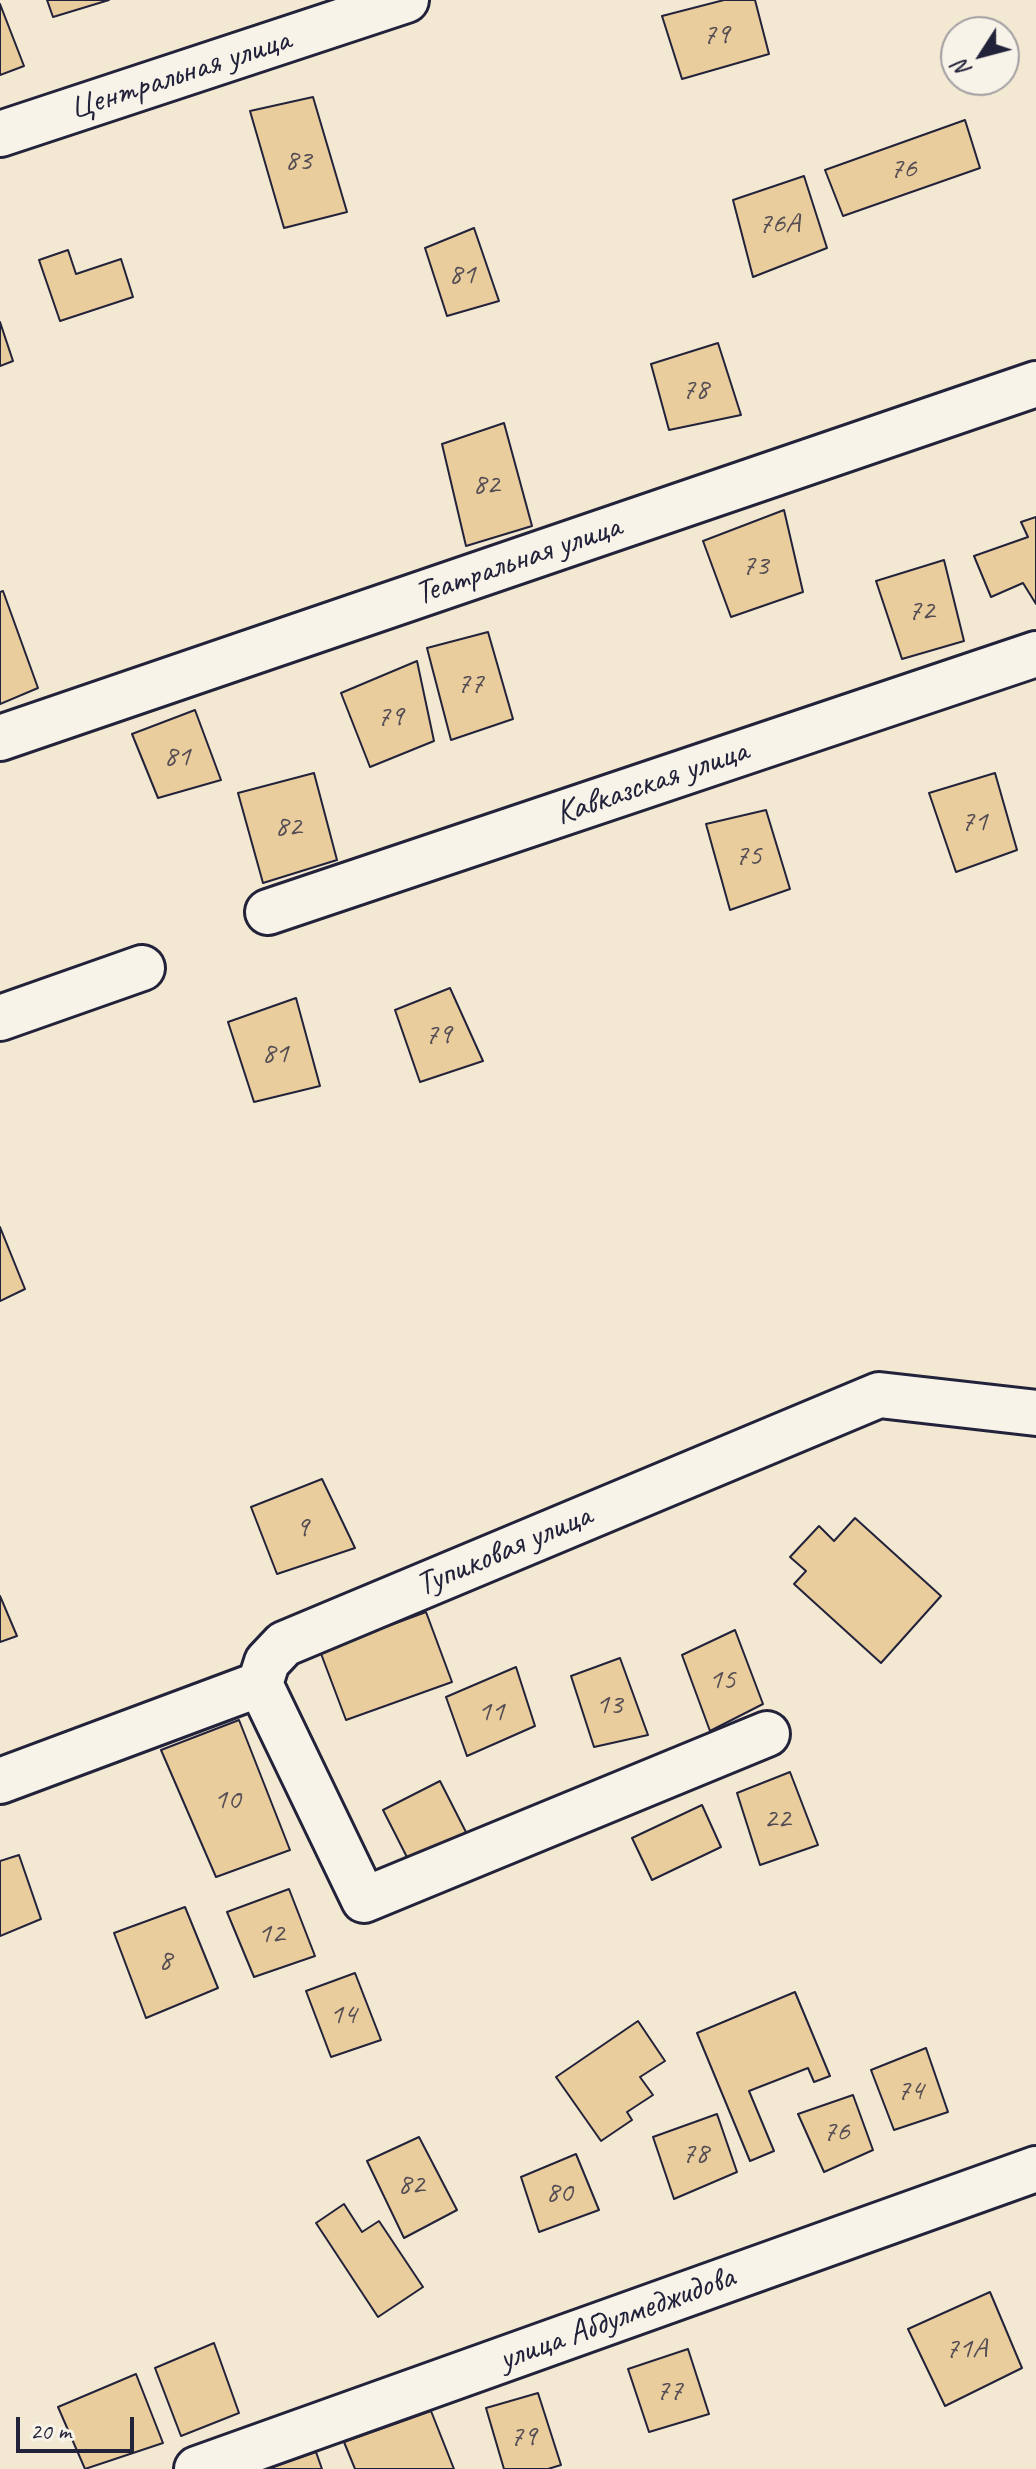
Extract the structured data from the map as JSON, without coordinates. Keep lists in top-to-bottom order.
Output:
{
  "streets": {
    "street": [
      "Центральная улица",
      "Театральная улица",
      "Кавказская улица",
      "Тупиковая улица",
      "улица Абдулмеджидова"
    ]
  },
  "house_numbers": [
    "79",
    "83",
    "76",
    "76А",
    "81",
    "78",
    "82",
    "73",
    "72",
    "77",
    "79",
    "81",
    "71",
    "82",
    "75",
    "79",
    "81",
    "9",
    "15",
    "13",
    "11",
    "10",
    "22",
    "12",
    "8",
    "14",
    "74",
    "76",
    "78",
    "82",
    "80",
    "71А",
    "77",
    "79"
  ],
  "scale_bar": "20 m",
  "north": "bottom left"
}
